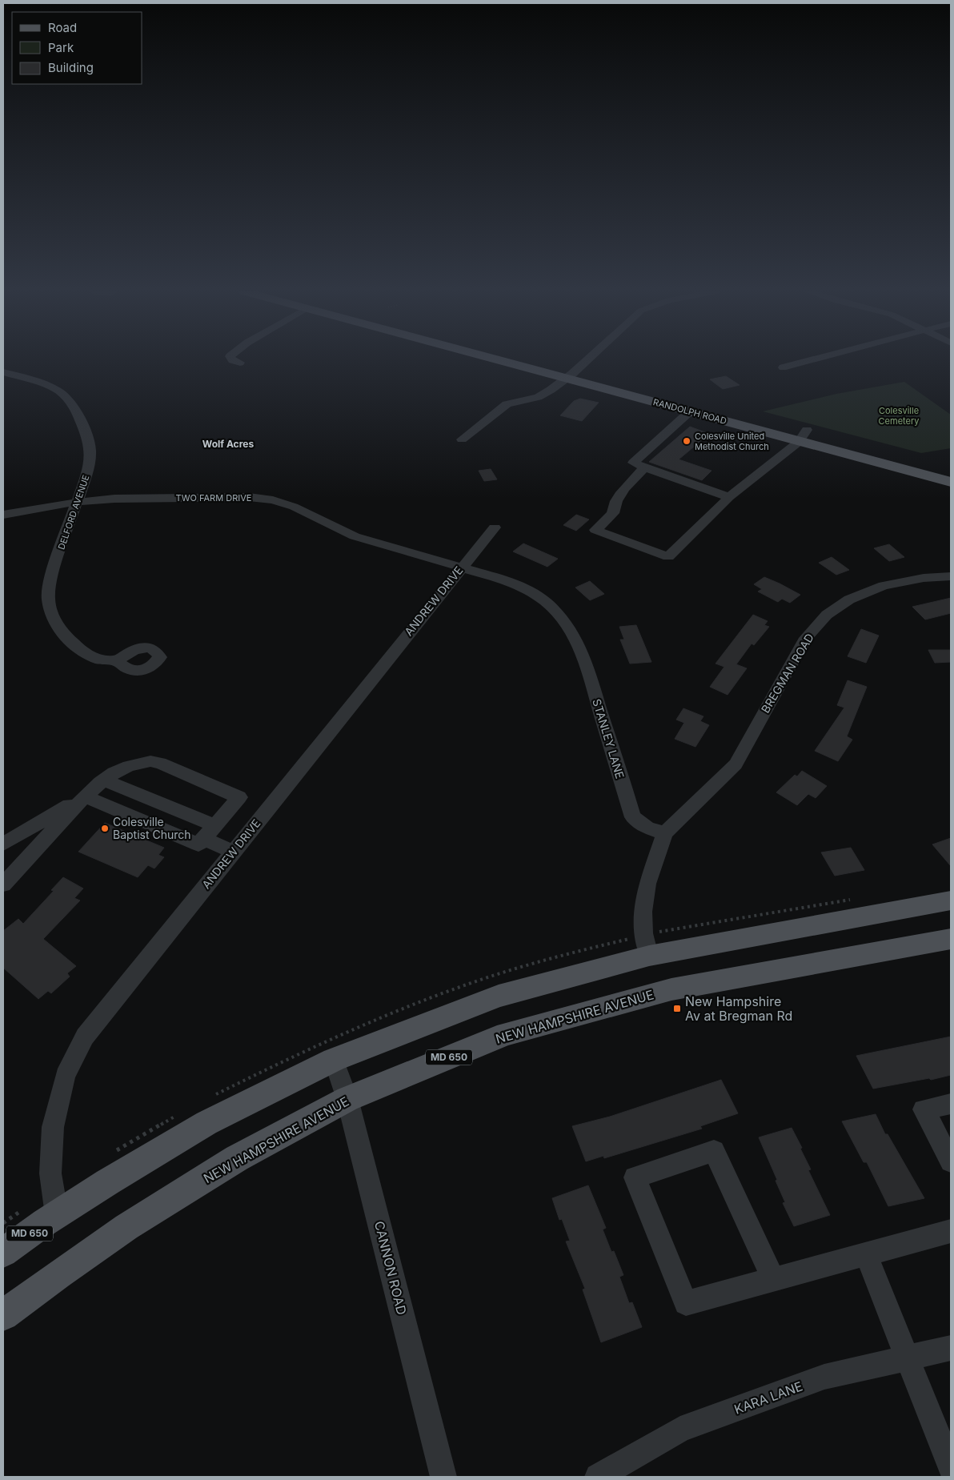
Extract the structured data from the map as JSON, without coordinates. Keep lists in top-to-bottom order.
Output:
{
  "streets": {
    "main road": ["RANDOLPH ROAD", "NEW HAMPSHIRE AVENUE", "MD 650"],
    "street": [
      "TWO FARM DRIVE",
      "DELFORD AVENUE",
      "ANDREW DRIVE",
      "BREGMAN ROAD",
      "STANLEY LANE",
      "CANNON ROAD",
      "KARA LANE"
    ]
  },
  "crossings": [
    ["TWO FARM DRIVE", "DELFORD AVENUE"],
    ["TWO FARM DRIVE", "ANDREW DRIVE"],
    ["TWO FARM DRIVE", "STANLEY LANE"],
    ["ANDREW DRIVE", "STANLEY LANE"],
    ["ANDREW DRIVE", "MD 650"],
    ["BREGMAN ROAD", "STANLEY LANE"],
    ["NEW HAMPSHIRE AVENUE", "CANNON ROAD"],
    ["MD 650", "CANNON ROAD"]
  ],
  "districts": ["Wolf Acres"],
  "parks": ["Colesville Cemetery"],
  "places": {
    "other": ["Colesville United Methodist Church", "Colesville Baptist Church"],
    "transit": ["New Hampshire Av at Bregman Rd"]
  },
  "legend": ["Road", "Park", "Building"]
}
